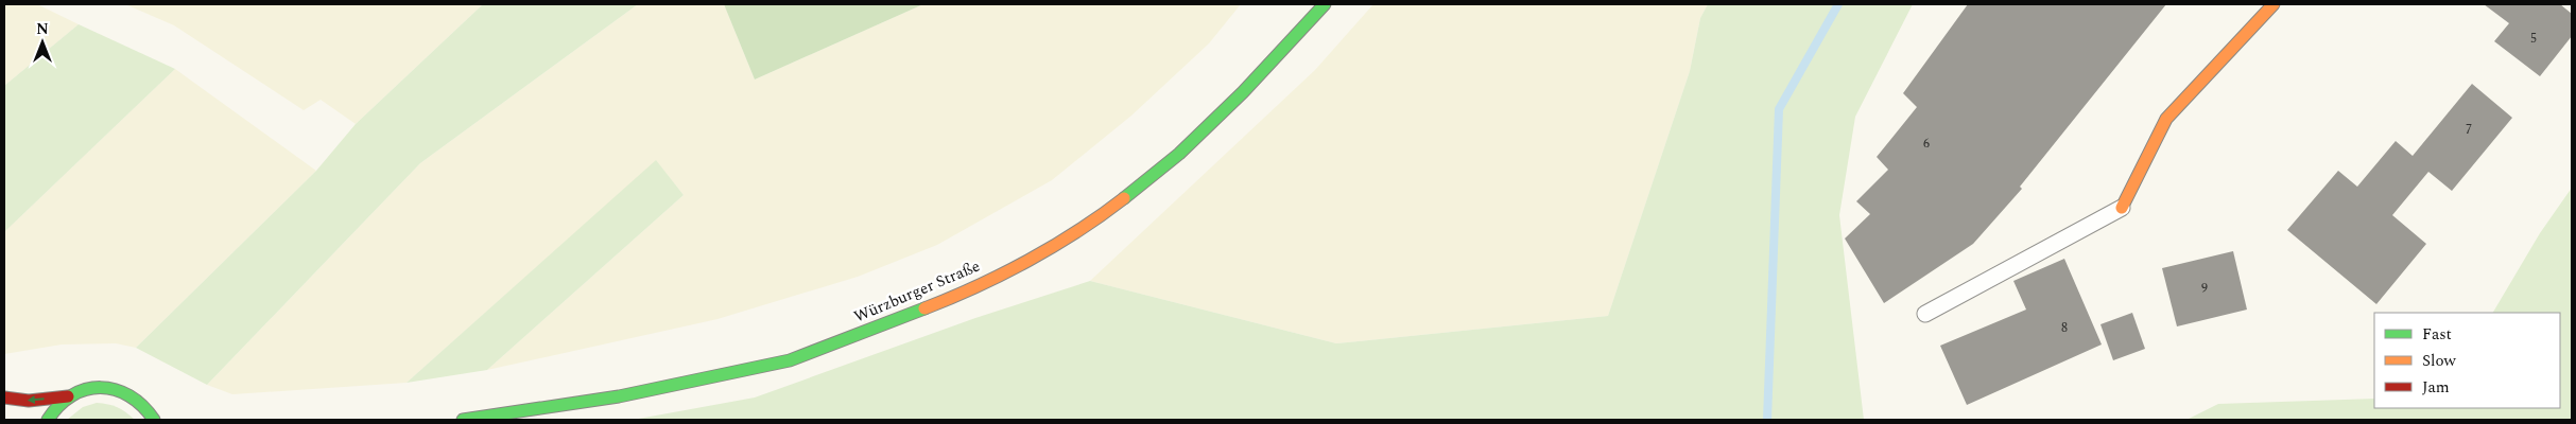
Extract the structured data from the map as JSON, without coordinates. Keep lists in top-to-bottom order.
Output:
{
  "streets": {
    "main road": ["Würzburger Straße"]
  },
  "house_numbers": [
    "5",
    "7",
    "6",
    "9",
    "8"
  ],
  "legend": ["Fast", "Slow", "Jam"],
  "north": "top"
}
